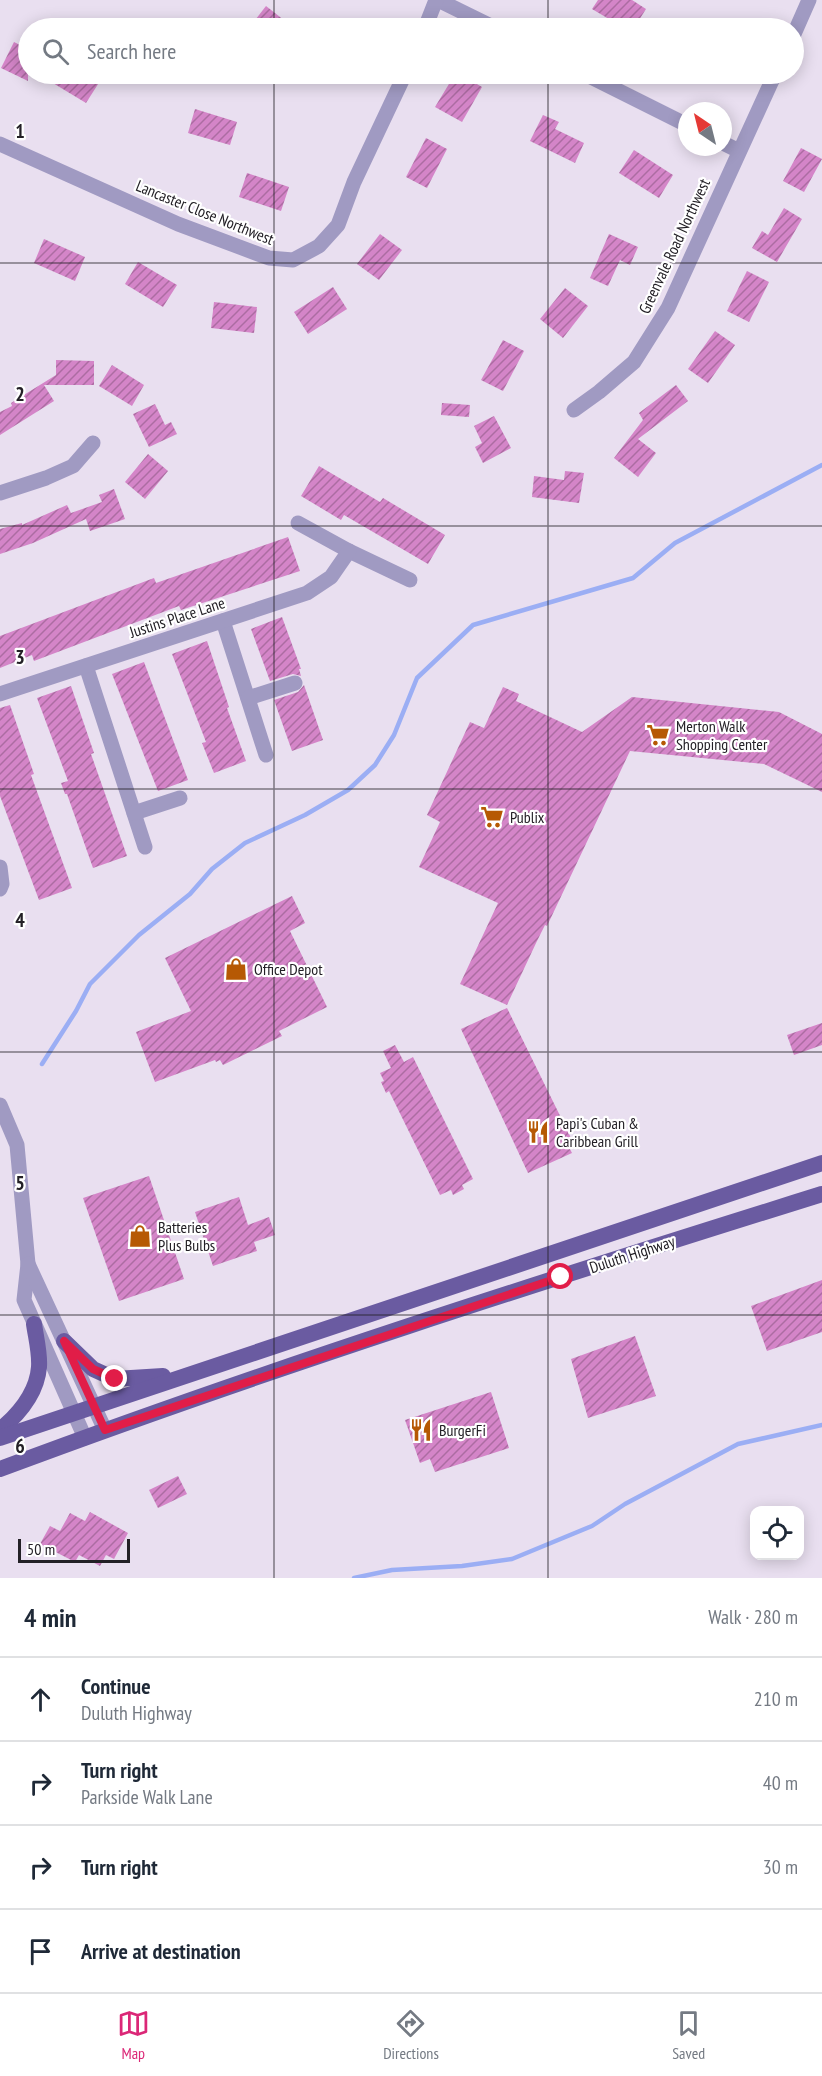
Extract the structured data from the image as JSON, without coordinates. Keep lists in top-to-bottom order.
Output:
{
  "streets": {
    "main road": ["Duluth Highway"],
    "street": ["Lancaster Close Northwest", "Greenvale Road Northwest", "Justins Place Lane"]
  },
  "places": {
    "supermarket": ["Merton Walk Shopping Center", "Publix"],
    "shop": ["Office Depot", "Batteries Plus Bulbs"],
    "restaurant": ["Papi's Cuban & Caribbean Grill", "BurgerFi"]
  },
  "scale_bar": "50 m",
  "north": "top left",
  "page": {
    "search": "Search here",
    "scale": "50 m",
    "heading": ["4 min", "Walk · 280 m"],
    "list": [
      ["Continue", "Duluth Highway", "210 m"],
      ["Turn right", "Parkside Walk Lane", "40 m"],
      ["Turn right", "30 m"],
      "Arrive at destination"
    ],
    "nav": ["Map", "Directions", "Saved"]
  },
  "grid": {
    "rows": [
      "1",
      "2",
      "3",
      "4",
      "5",
      "6"
    ]
  }
}
